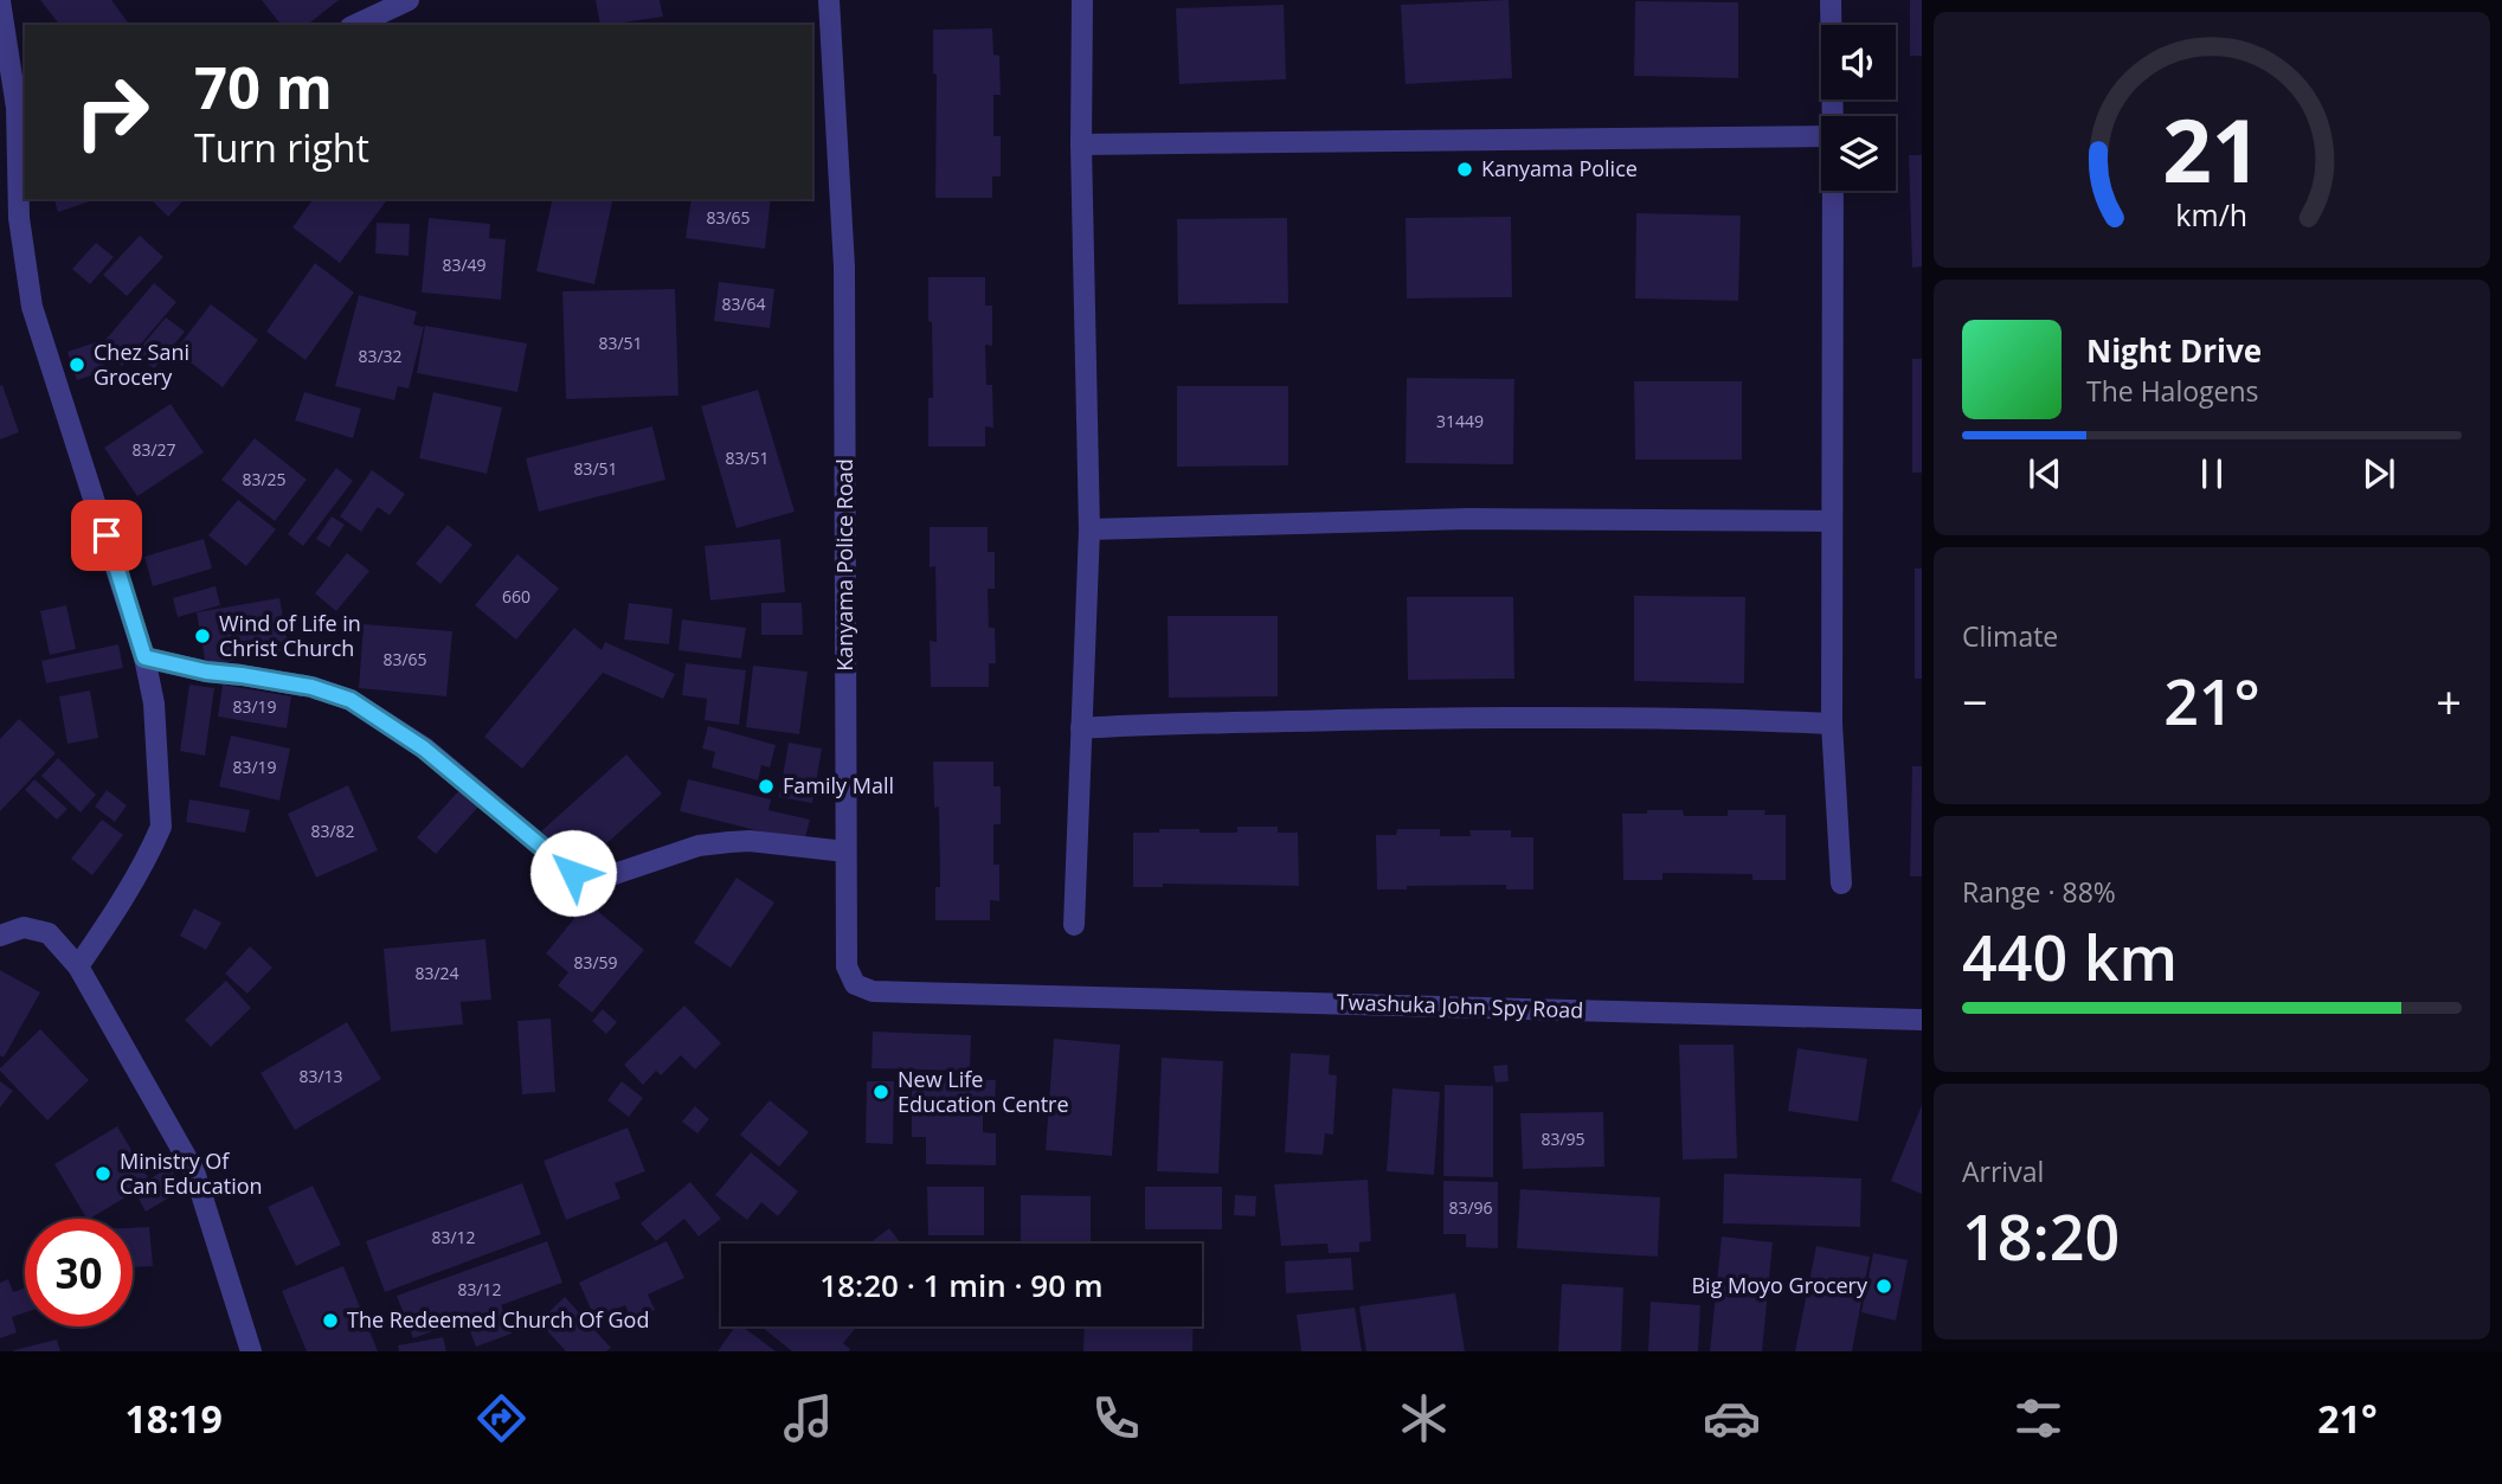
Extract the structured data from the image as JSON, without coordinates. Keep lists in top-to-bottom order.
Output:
{
  "streets": {
    "street": ["Kanyama Police Road", "Twashuka John Spy Road"]
  },
  "crossings": [
    ["Kanyama Police Road", "Twashuka John Spy Road"]
  ],
  "places": [
    "Kanyama Police",
    "Chez Sani Grocery",
    "Wind of Life in Christ Church",
    "Family Mall",
    "New Life Education Centre",
    "Ministry Of Can Education",
    "Big Moyo Grocery",
    "The Redeemed Church Of God"
  ],
  "house_numbers": [
    "83/65",
    "83/49",
    "83/64",
    "83/51",
    "83/32",
    "31449",
    "83/27",
    "83/51",
    "83/51",
    "83/25",
    "660",
    "83/65",
    "83/19",
    "83/19",
    "83/82",
    "83/59",
    "83/24",
    "83/13",
    "83/95",
    "83/96",
    "83/12",
    "83/12"
  ],
  "page": {
    "turn": ["70 m", "Turn right"],
    "song": ["Night Drive", "The Halogens"],
    "tile": [
      "Climate",
      ["Range · 88%", "440 km"],
      ["Arrival", "18:20"]
    ],
    "heat": ["−", "21°", "+"],
    "limit": "30",
    "trip": "18:20 · 1 min · 90 m",
    "tabs": ["18:19", "21°"],
    "gauge": ["21", "km/h"]
  }
}
